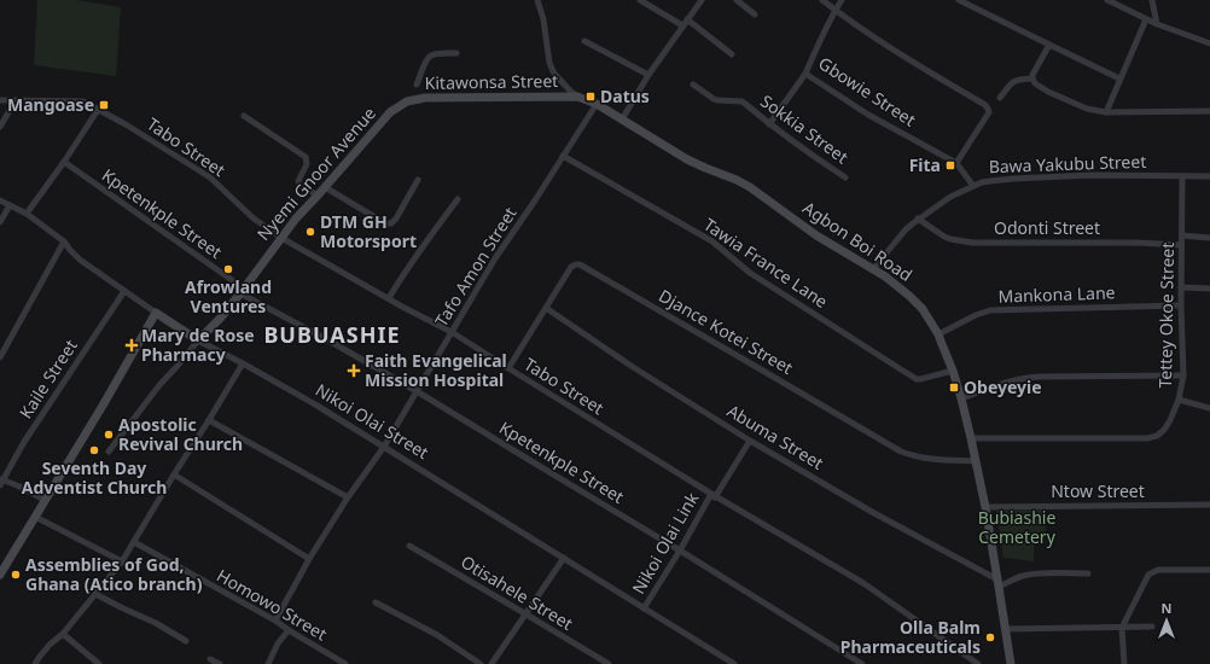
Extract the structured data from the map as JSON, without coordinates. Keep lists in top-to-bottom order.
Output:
{
  "streets": {
    "street": [
      "Kitawonsa Street",
      "Gbowie Street",
      "Sokkia Street",
      "Tabo Street",
      "Bawa Yakubu Street",
      "Nyemi Gnoor Avenue",
      "Kpetenkple Street",
      "Odonti Street",
      "Agbon Boi Road",
      "Tawia France Lane",
      "Tafo Amon Street",
      "Mankona Lane",
      "Tettey Okoe Street",
      "Djance Kotei Street",
      "Kaile Street",
      "Nikoi Olai Street",
      "Abuma Street",
      "Ntow Street",
      "Nikoi Olai Link",
      "Otisahele Street",
      "Homowo Street"
    ]
  },
  "crossings": [
    ["Kitawonsa Street", "Nyemi Gnoor Avenue"],
    ["Kitawonsa Street", "Agbon Boi Road"],
    ["Gbowie Street", "Bawa Yakubu Street"],
    ["Tabo Street", "Nyemi Gnoor Avenue"],
    ["Tabo Street", "Tafo Amon Street"],
    ["Tabo Street", "Djance Kotei Street"],
    ["Tabo Street", "Nikoi Olai Link"],
    ["Bawa Yakubu Street", "Odonti Street"],
    ["Bawa Yakubu Street", "Agbon Boi Road"],
    ["Bawa Yakubu Street", "Tettey Okoe Street"],
    ["Nyemi Gnoor Avenue", "Kpetenkple Street"],
    ["Nyemi Gnoor Avenue", "Nikoi Olai Street"],
    ["Kpetenkple Street", "Tafo Amon Street"],
    ["Kpetenkple Street", "Nikoi Olai Link"],
    ["Odonti Street", "Tettey Okoe Street"],
    ["Agbon Boi Road", "Tawia France Lane"],
    ["Agbon Boi Road", "Tafo Amon Street"],
    ["Agbon Boi Road", "Mankona Lane"],
    ["Agbon Boi Road", "Tettey Okoe Street"],
    ["Agbon Boi Road", "Djance Kotei Street"],
    ["Agbon Boi Road", "Abuma Street"],
    ["Agbon Boi Road", "Ntow Street"],
    ["Tawia France Lane", "Tafo Amon Street"],
    ["Tafo Amon Street", "Nikoi Olai Street"],
    ["Tafo Amon Street", "Homowo Street"],
    ["Mankona Lane", "Tettey Okoe Street"],
    ["Djance Kotei Street", "Abuma Street"],
    ["Kaile Street", "Nikoi Olai Street"],
    ["Nikoi Olai Street", "Nikoi Olai Link"],
    ["Abuma Street", "Nikoi Olai Link"]
  ],
  "districts": ["BUBUASHIE"],
  "parks": ["Bubiashie Cemetery"],
  "places": {
    "transit": [
      "Datus",
      "Mangoase",
      "Fita",
      "Obeyeyie"
    ],
    "other": [
      "DTM GH Motorsport",
      "Afrowland Ventures",
      "Apostolic Revival Church",
      "Seventh Day Adventist Church",
      "Assemblies of God, Ghana (Atico branch)",
      "Olla Balm Pharmaceuticals"
    ],
    "health": ["Mary de Rose Pharmacy", "Faith Evangelical Mission Hospital"]
  },
  "north": "top"
}
